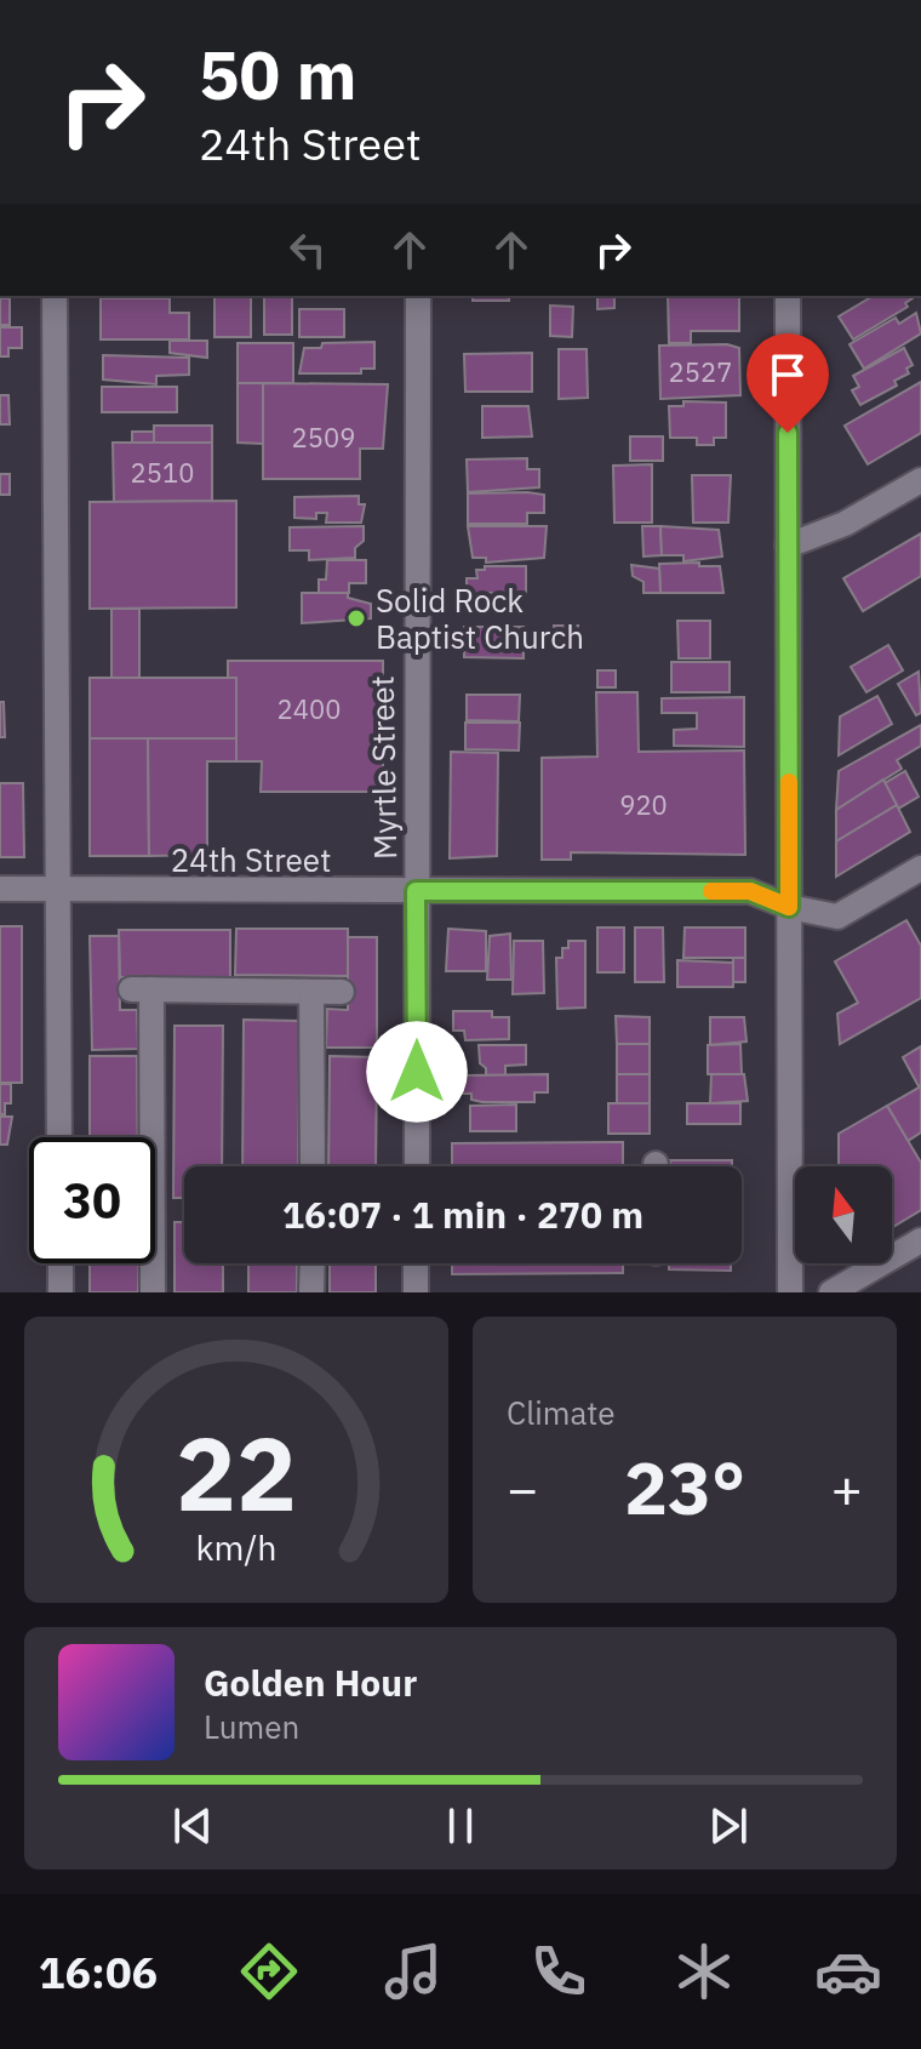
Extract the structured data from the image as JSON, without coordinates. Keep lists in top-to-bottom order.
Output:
{
  "streets": {
    "street": ["Myrtle Street", "24th Street"]
  },
  "crossings": [
    ["Myrtle Street", "24th Street"]
  ],
  "places": ["Solid Rock Baptist Church"],
  "house_numbers": [
    "2527",
    "2509",
    "2510",
    "2400",
    "920"
  ],
  "north": "top",
  "page": {
    "turn": ["50 m", "24th Street"],
    "limit": "30",
    "trip": "16:07 · 1 min · 270 m",
    "tile": "Climate",
    "heat": ["−", "23°", "+"],
    "song": ["Golden Hour", "Lumen"],
    "tabs": "16:06",
    "gauge": ["22", "km/h"]
  }
}
